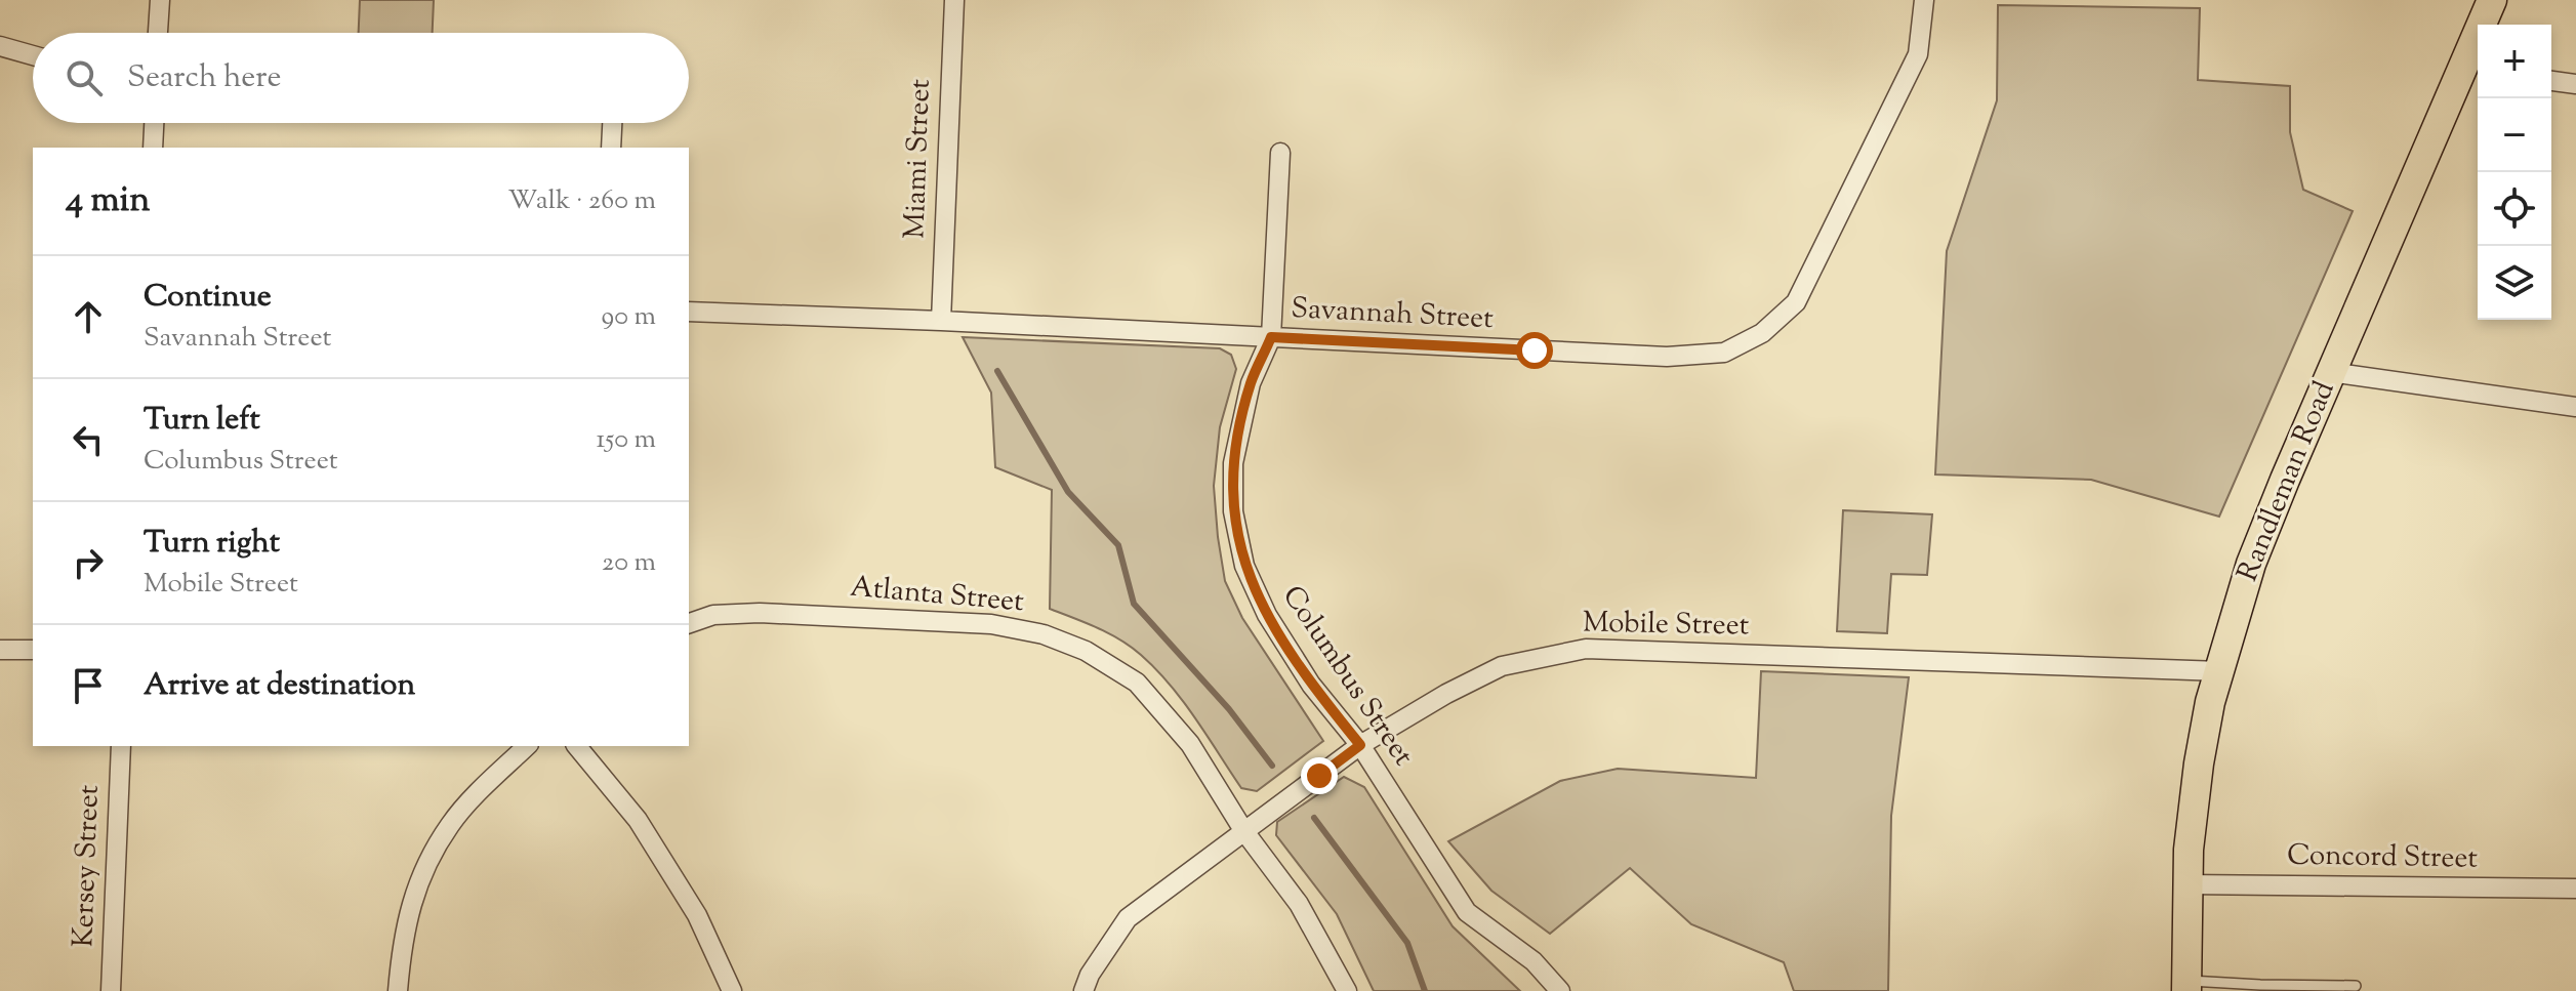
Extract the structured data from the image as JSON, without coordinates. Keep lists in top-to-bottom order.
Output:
{
  "streets": {
    "main road": ["Randleman Road"],
    "street": [
      "Miami Street",
      "Savannah Street",
      "Atlanta Street",
      "Mobile Street",
      "Columbus Street",
      "Concord Street",
      "Kersey Street"
    ]
  },
  "crossings": [
    ["Miami Street", "Savannah Street"],
    ["Savannah Street", "Columbus Street"],
    ["Randleman Road", "Mobile Street"],
    ["Randleman Road", "Concord Street"],
    ["Atlanta Street", "Mobile Street"],
    ["Mobile Street", "Columbus Street"]
  ],
  "page": {
    "map_buttons": ["+", "−"],
    "search": "Search here",
    "heading": ["4 min", "Walk · 260 m"],
    "list": [
      ["Continue", "Savannah Street", "90 m"],
      ["Turn left", "Columbus Street", "150 m"],
      ["Turn right", "Mobile Street", "20 m"],
      "Arrive at destination"
    ]
  }
}
